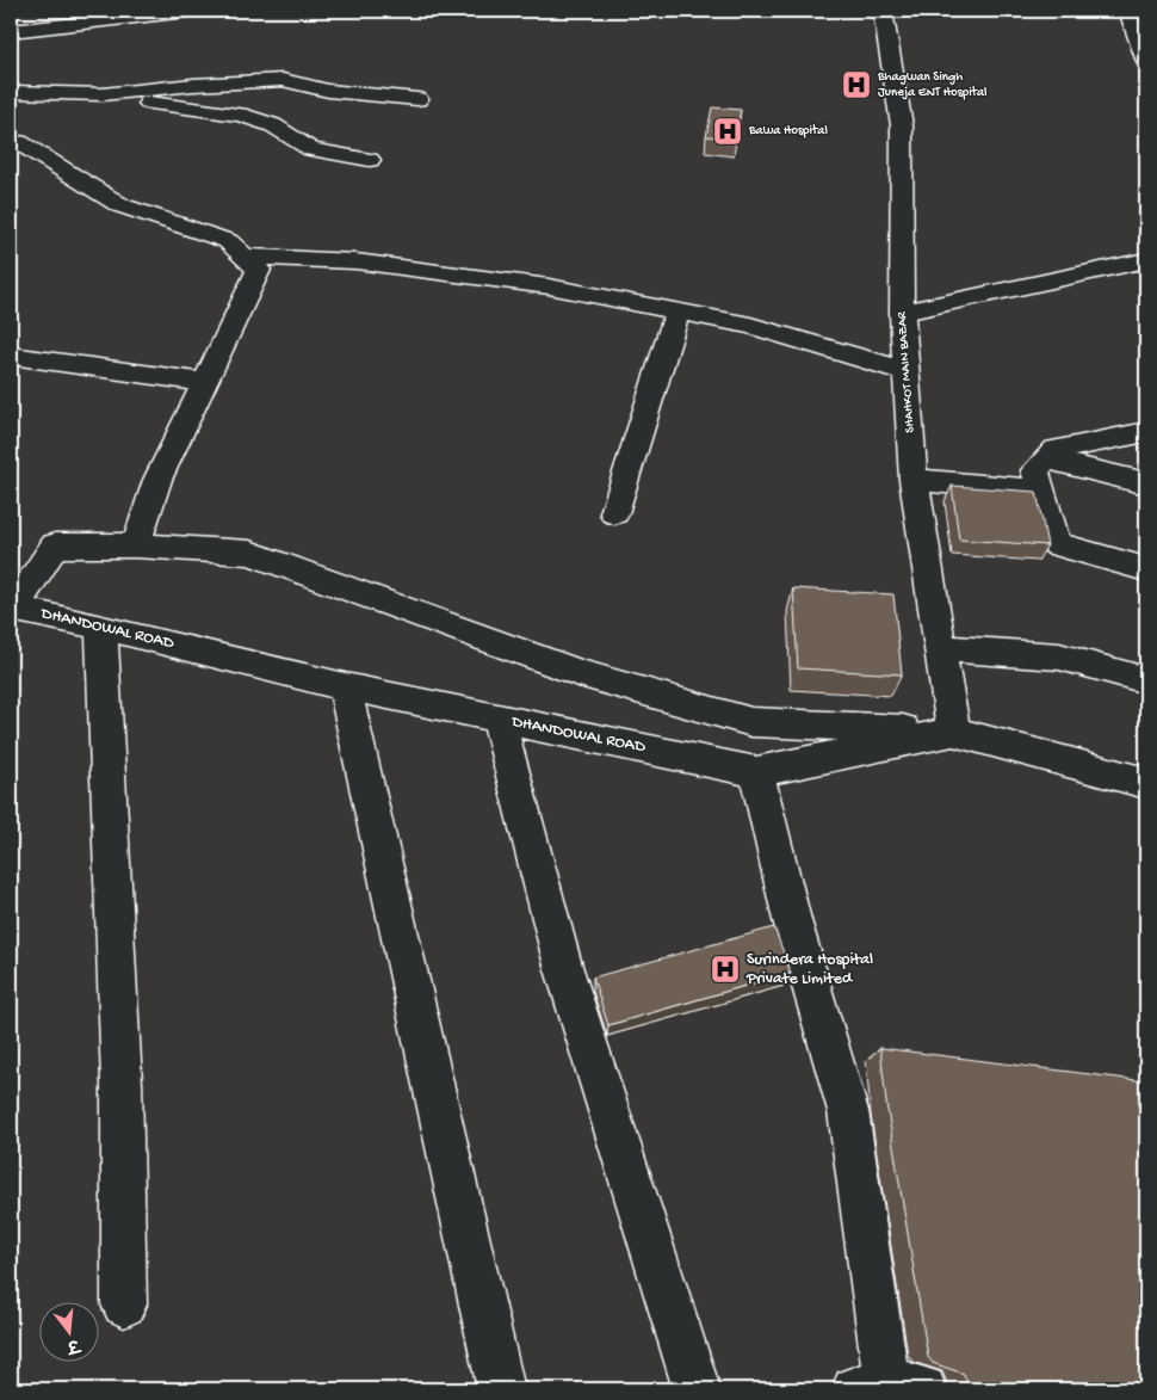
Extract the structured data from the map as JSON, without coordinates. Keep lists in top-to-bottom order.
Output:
{
  "streets": {
    "street": ["SHAHKOT MAIN BAZAR", "DHANDOWAL ROAD"]
  },
  "crossings": [
    ["SHAHKOT MAIN BAZAR", "DHANDOWAL ROAD"]
  ],
  "places": {
    "hospital": ["Bhagwan Singh Juneja ENT Hospital", "Bawa Hospital", "Surindera Hospital Private Limited"]
  },
  "north": "bottom"
}
